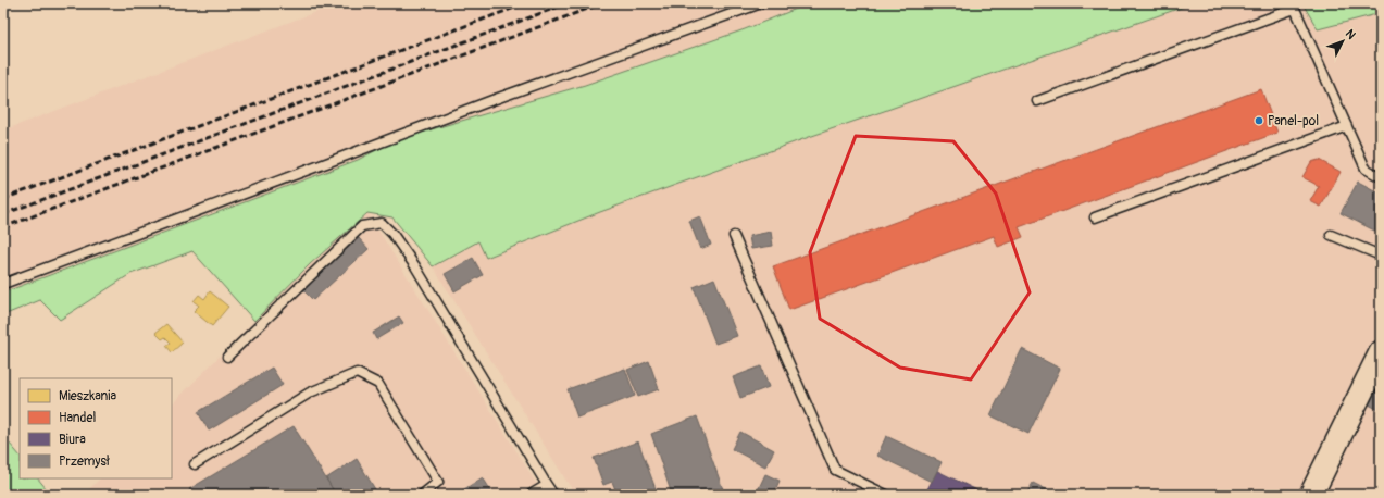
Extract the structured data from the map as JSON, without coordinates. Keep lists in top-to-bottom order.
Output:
{
  "places": ["Panel-pol"],
  "legend": [
    "Mieszkania",
    "Handel",
    "Biura",
    "Przemysł"
  ],
  "north": "top right"
}
